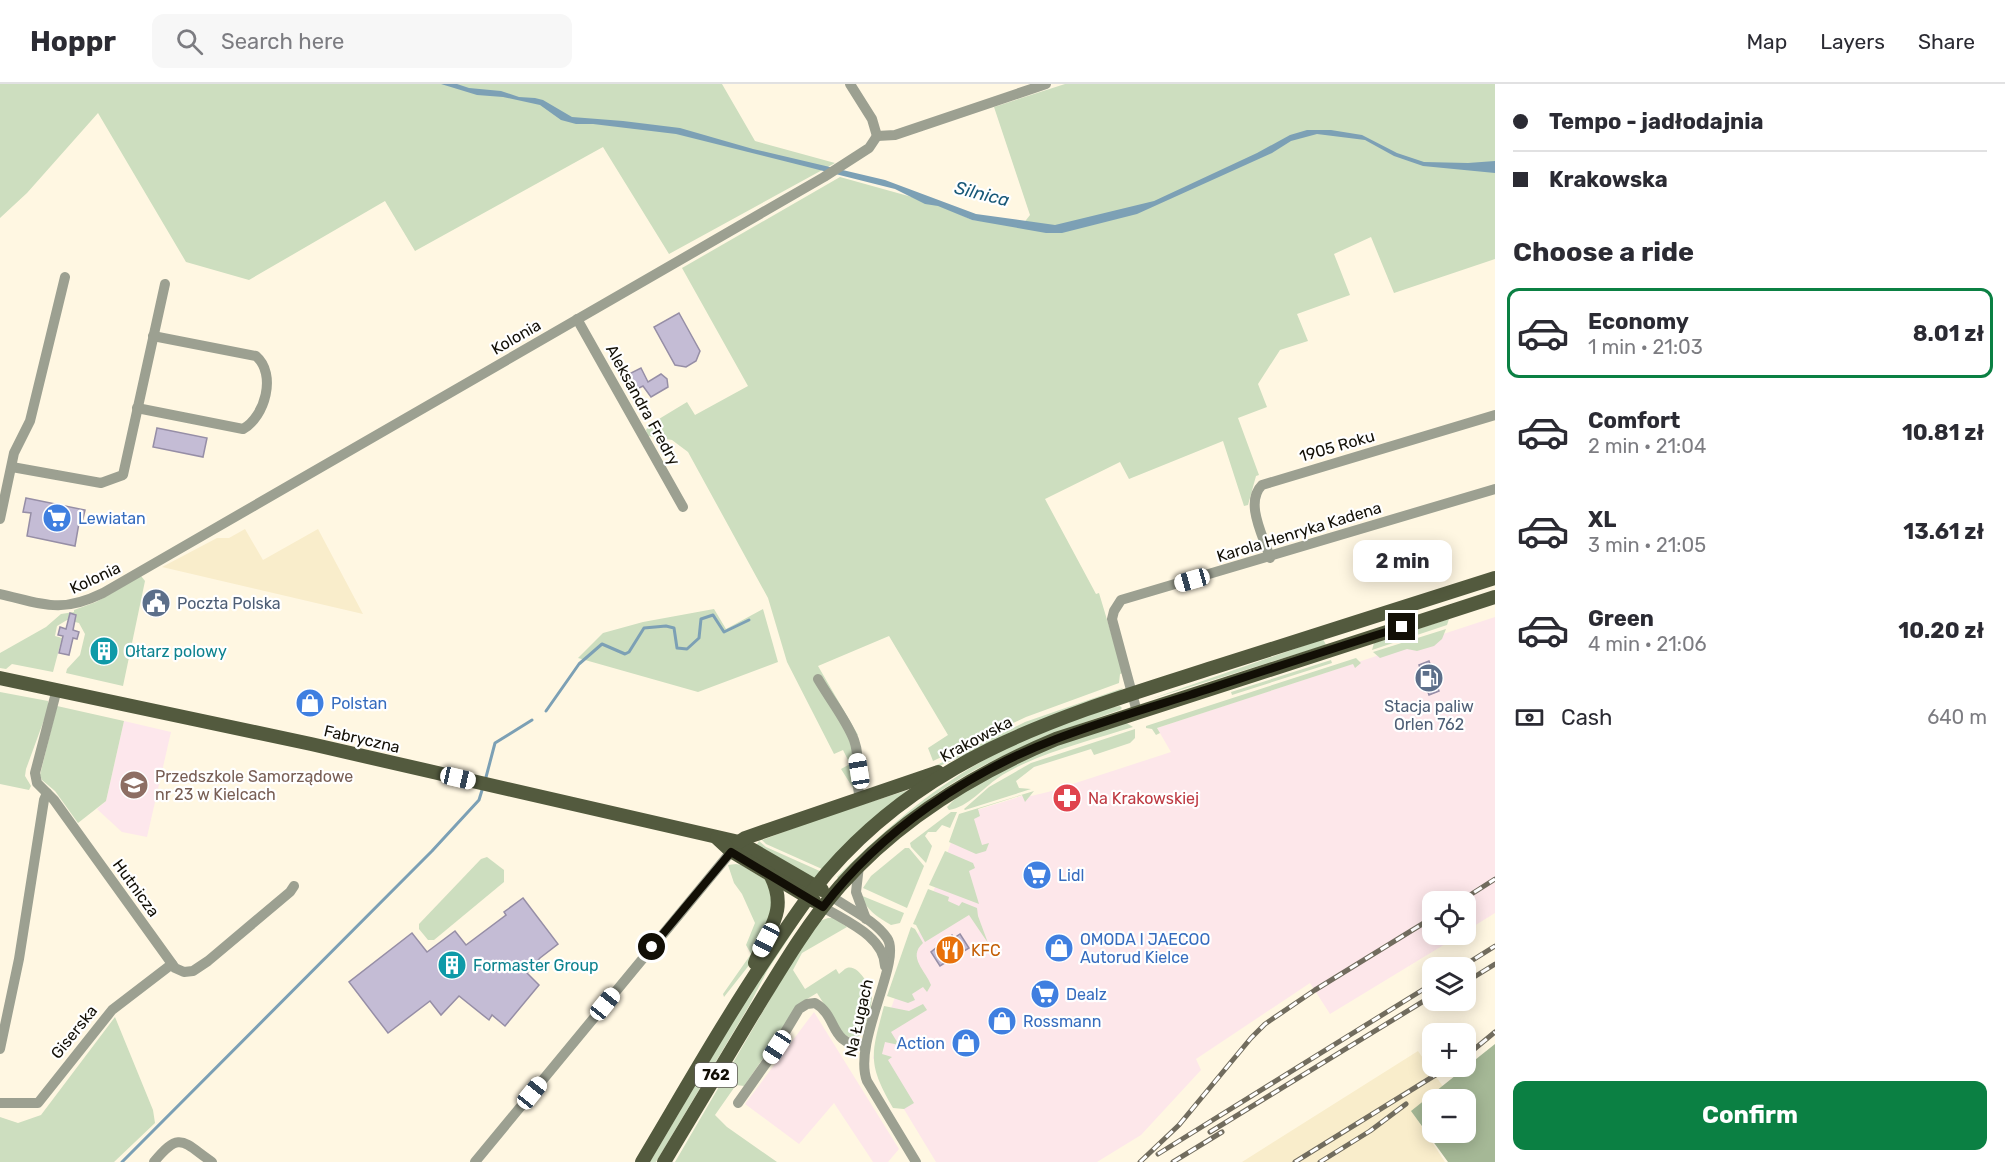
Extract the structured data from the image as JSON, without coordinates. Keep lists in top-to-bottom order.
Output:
{
  "streets": {
    "main road": ["Fabryczna", "Krakowska", "762"],
    "street": [
      "Kolonia",
      "Aleksandra Fredry",
      "1905 Roku",
      "Karola Henryka Kadena",
      "Hutnicza",
      "Na Ługach",
      "Giserska"
    ]
  },
  "crossings": [
    ["Kolonia", "Aleksandra Fredry"],
    ["1905 Roku", "Karola Henryka Kadena"],
    ["Karola Henryka Kadena", "Krakowska"],
    ["Fabryczna", "Krakowska"],
    ["Fabryczna", "Hutnicza"],
    ["Fabryczna", "Na Ługach"],
    ["Krakowska", "Na Ługach"],
    ["Hutnicza", "Giserska"]
  ],
  "water": ["Silnica"],
  "places": {
    "supermarket": ["Lewiatan", "Lidl", "Dealz"],
    "public building": ["Poczta Polska"],
    "building": ["Ołtarz polowy", "Formaster Group"],
    "fuel station": ["Stacja paliw Orlen 762"],
    "shop": [
      "Polstan",
      "OMODA I JAECOO Autorud Kielce",
      "Rossmann",
      "Action"
    ],
    "school or university": ["Przedszkole Samorządowe nr 23 w Kielcach"],
    "pharmacy": ["Na Krakowskiej"],
    "restaurant": ["KFC"]
  },
  "page": {
    "header": "Hoppr",
    "search": "Search here",
    "nav": ["Map", "Layers", "Share"],
    "banner": ["Tempo - jadłodajnia", "Krakowska"],
    "heading": "Choose a ride",
    "list": [
      {
        "name": "Economy",
        "note": "1 min · 21:03",
        "value": "8.01 zł"
      },
      {
        "name": "Comfort",
        "note": "2 min · 21:04",
        "value": "10.81 zł"
      },
      {
        "name": "XL",
        "note": "3 min · 21:05",
        "value": "13.61 zł"
      },
      {
        "name": "Green",
        "note": "4 min · 21:06",
        "value": "10.20 zł"
      }
    ],
    "bubble": "2 min",
    "pay": ["Cash", "640 m"],
    "map_buttons": ["+", "−"],
    "buttons": "Confirm"
  }
}
